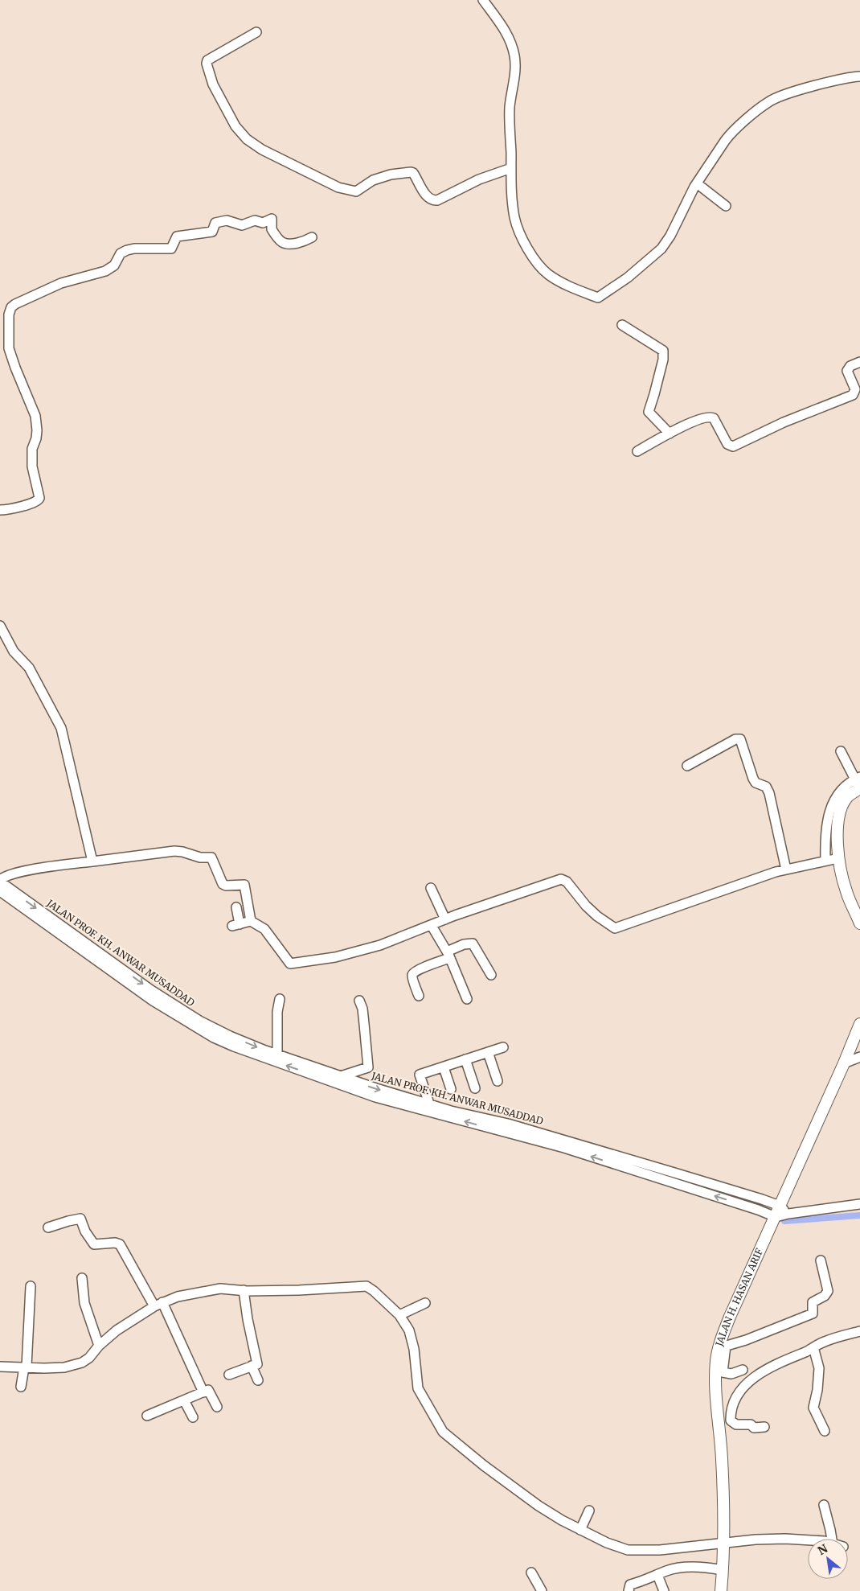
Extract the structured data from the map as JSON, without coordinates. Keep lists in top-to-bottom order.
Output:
{
  "streets": {
    "main road": ["JALAN H. HASAN ARIF"],
    "street": ["JALAN PROF. KH. ANWAR MUSADDAD"]
  },
  "crossings": [
    ["JALAN PROF. KH. ANWAR MUSADDAD", "JALAN H. HASAN ARIF"]
  ],
  "north": "top left"
}
